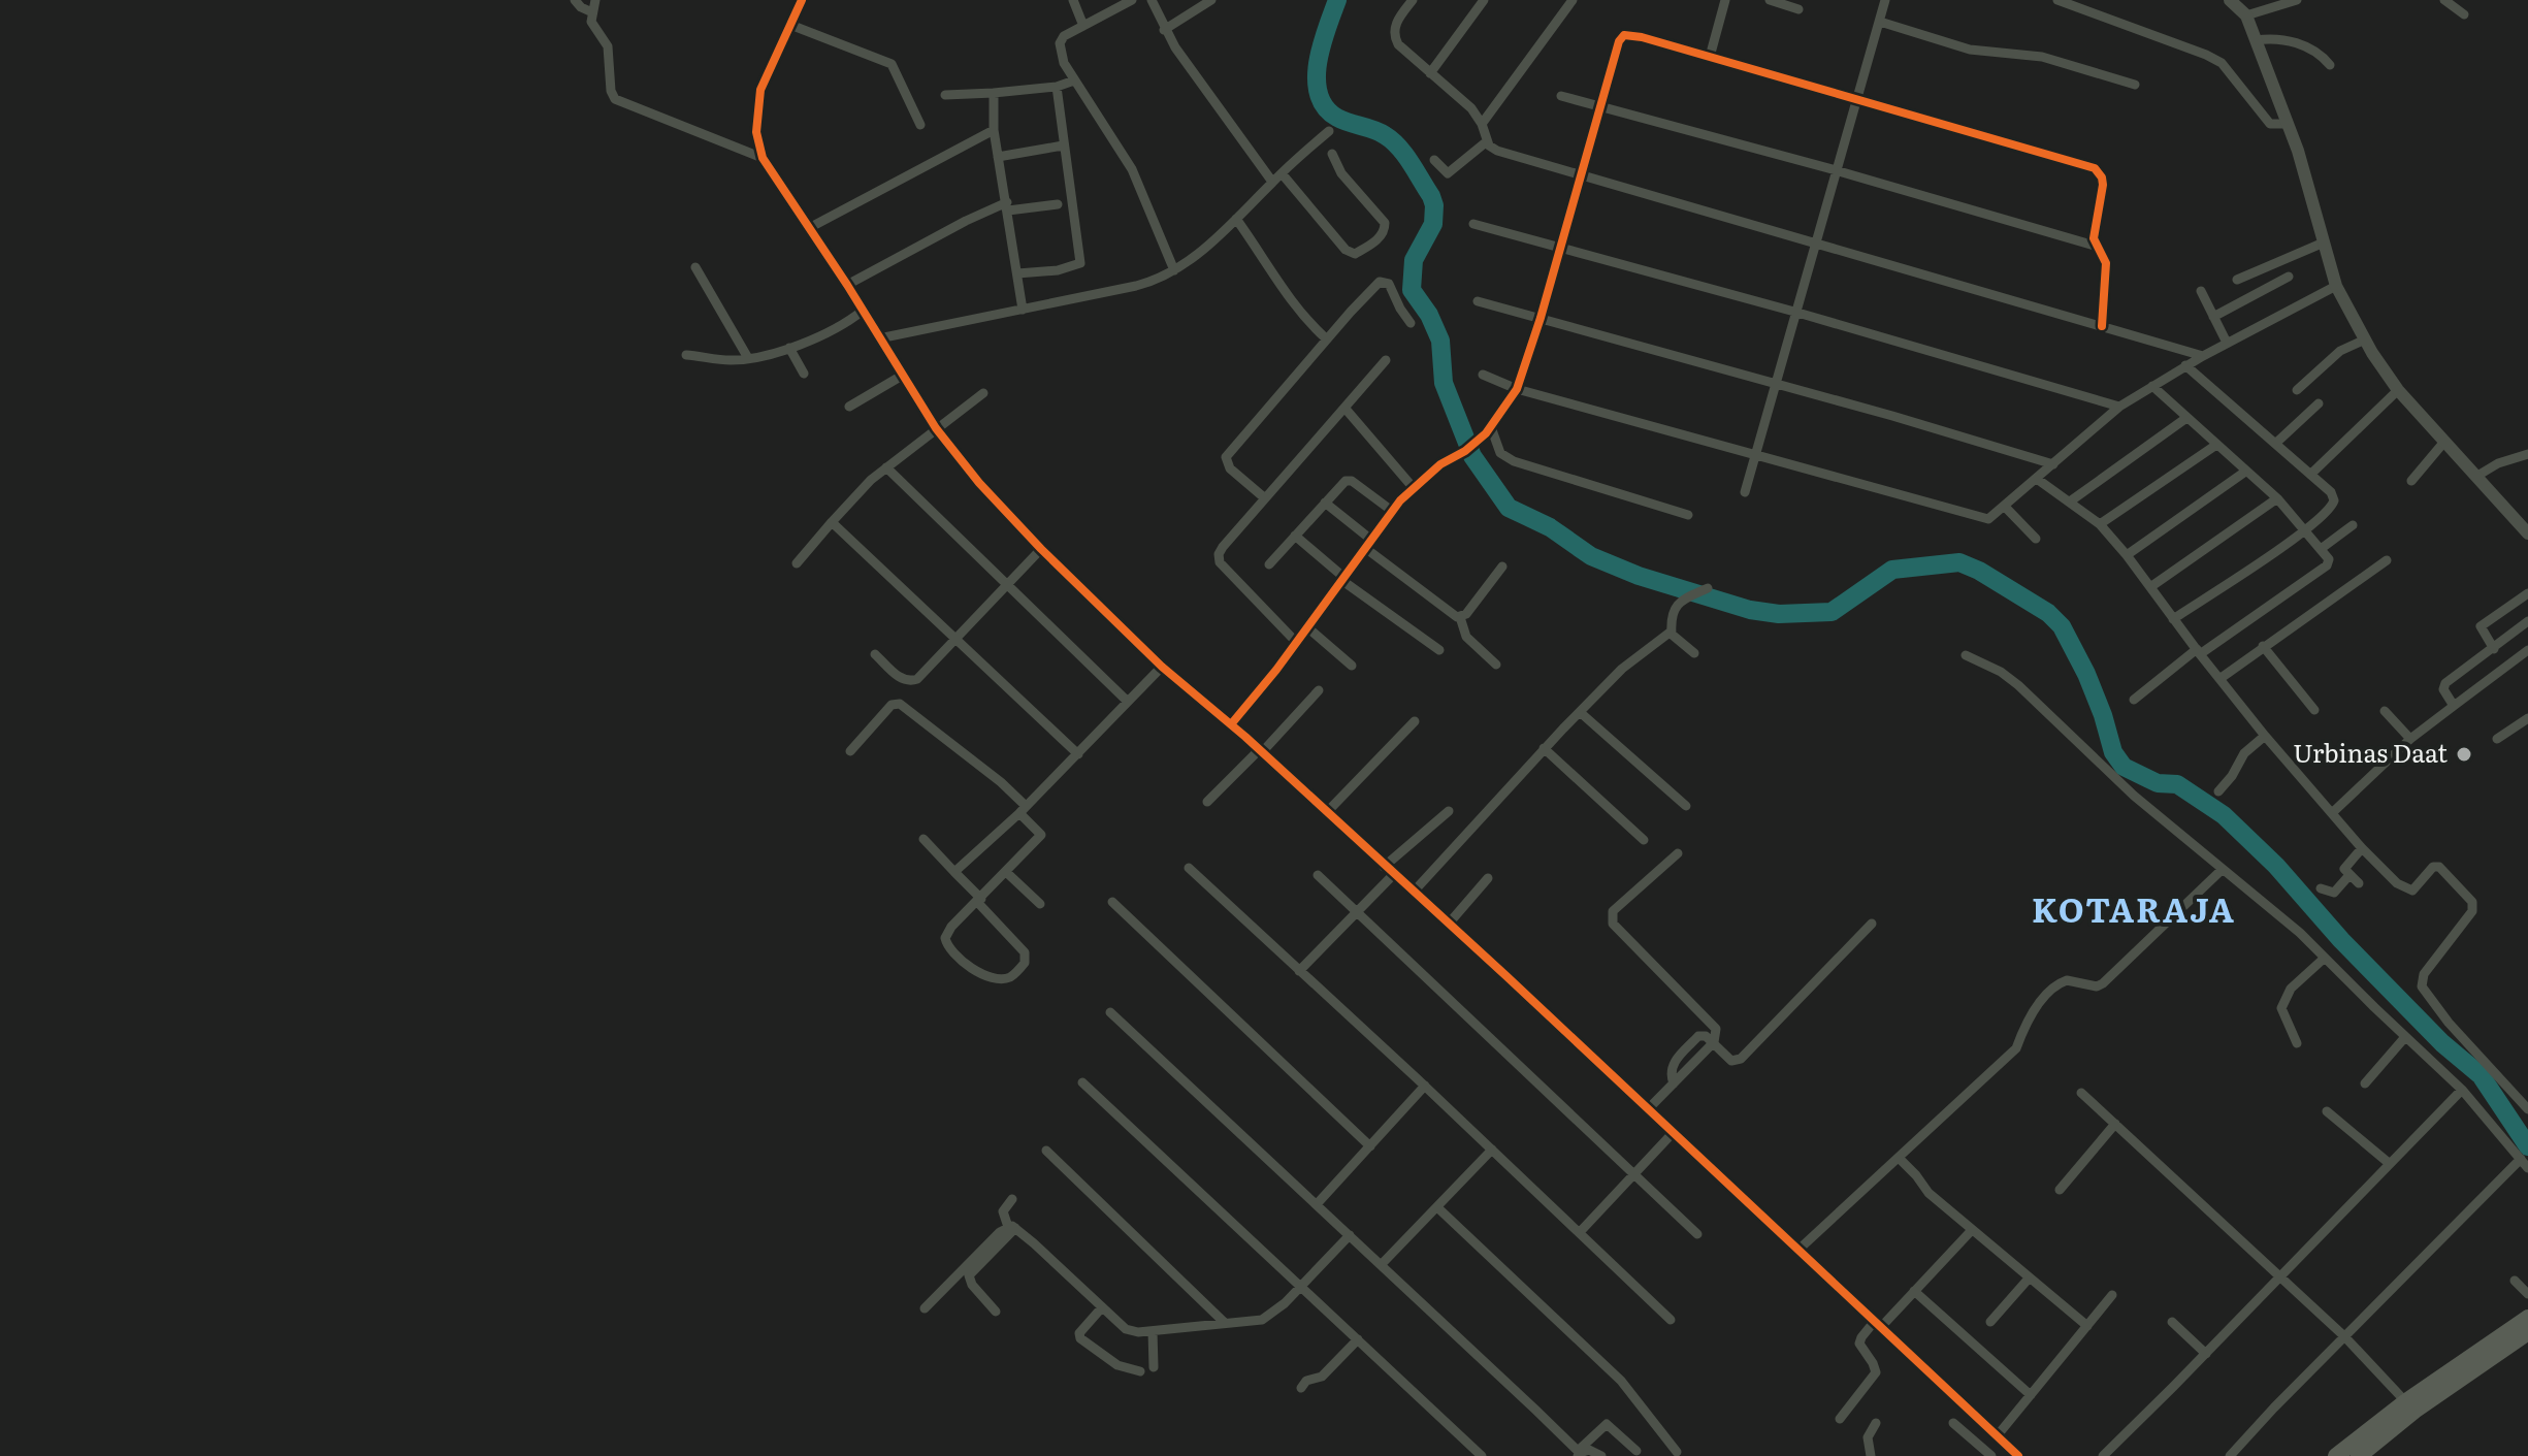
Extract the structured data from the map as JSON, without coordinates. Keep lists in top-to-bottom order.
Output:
{
  "districts": ["KOTARAJA"],
  "places": ["Urbinas Daat"]
}
